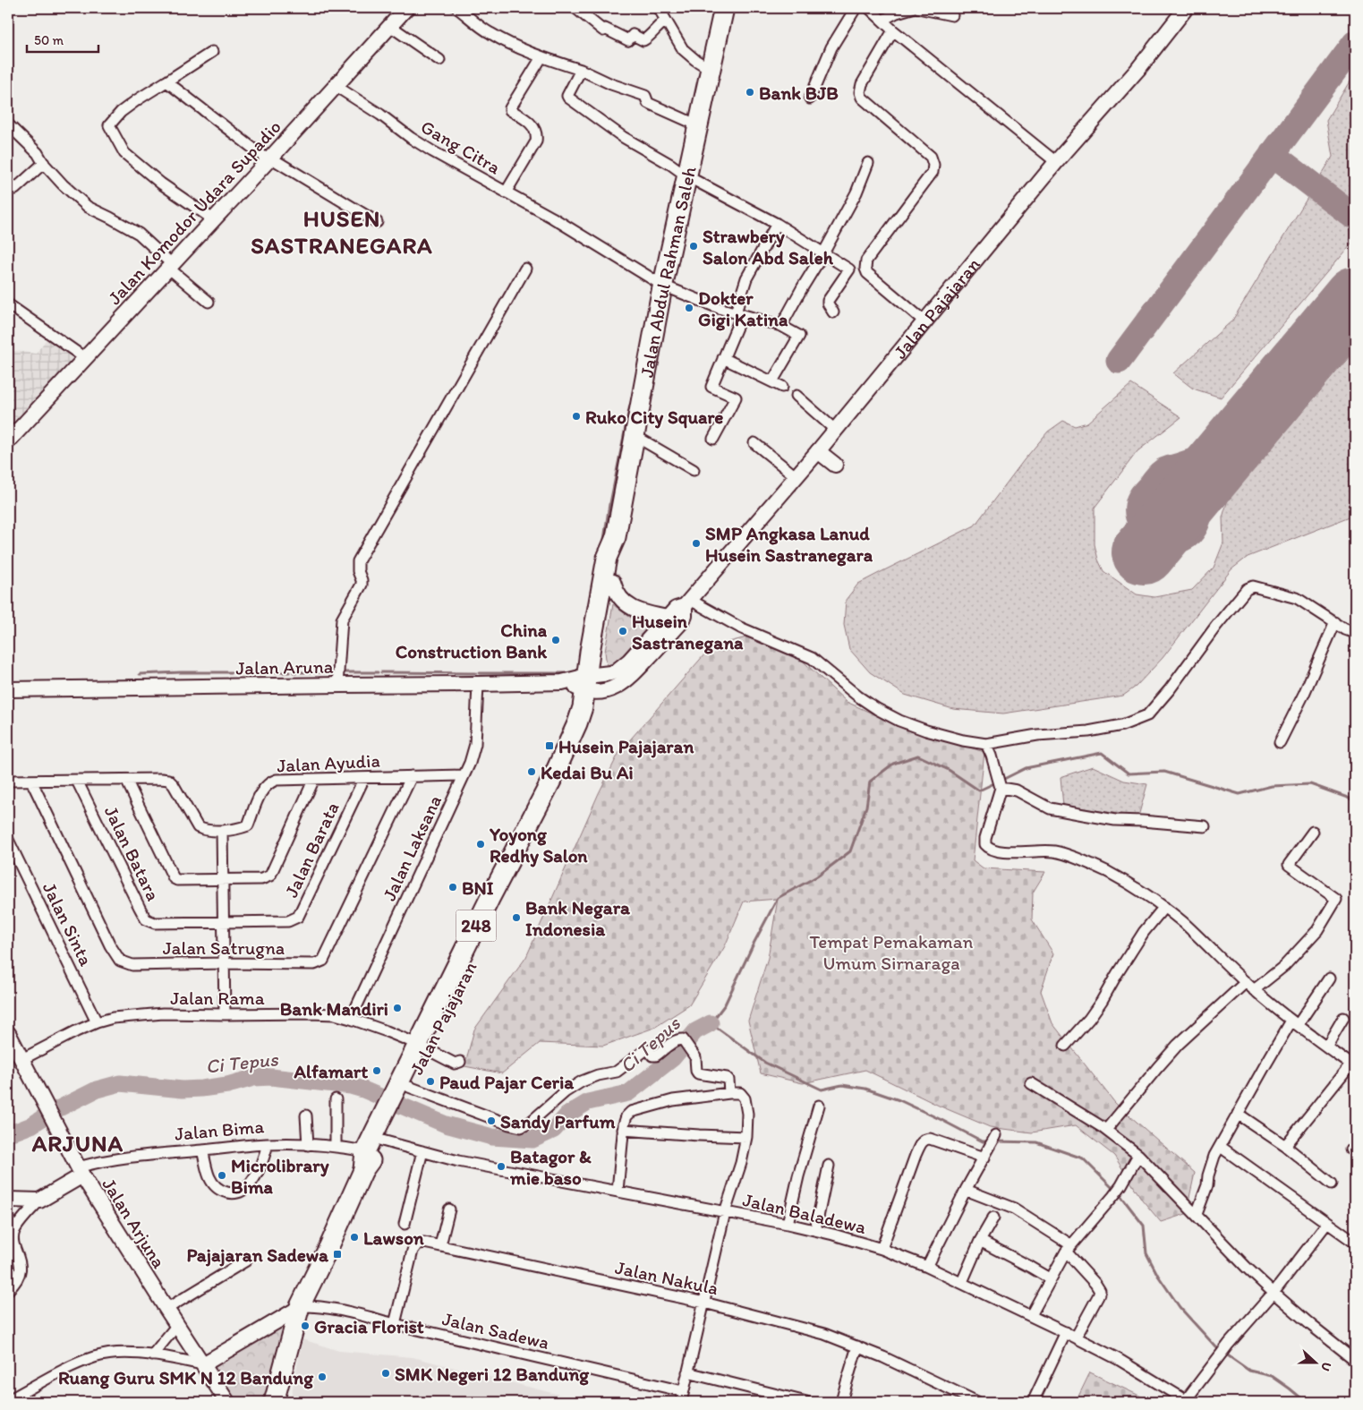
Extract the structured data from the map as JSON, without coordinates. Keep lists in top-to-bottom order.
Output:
{
  "streets": {
    "highway": ["Jalan Abdul Rahman Saleh", "Jalan Pajajaran", "248"],
    "main road": [
      "Jalan Komodor Udara Supadio",
      "Jalan Aruna",
      "Jalan Bima",
      "Jalan Arjuna"
    ],
    "street": [
      "Gang Citra",
      "Jalan Ayudia",
      "Jalan Laksana",
      "Jalan Barata",
      "Jalan Batara",
      "Jalan Sinta",
      "Jalan Satrugna",
      "Jalan Rama",
      "Jalan Baladewa",
      "Jalan Nakula",
      "Jalan Sadewa"
    ]
  },
  "crossings": [
    ["Gang Citra", "Jalan Komodor Udara Supadio"],
    ["Gang Citra", "Jalan Abdul Rahman Saleh"],
    ["Jalan Abdul Rahman Saleh", "Jalan Pajajaran"],
    ["Jalan Abdul Rahman Saleh", "Jalan Aruna"],
    ["Jalan Pajajaran", "Jalan Aruna"],
    ["Jalan Pajajaran", "Jalan Rama"],
    ["Jalan Pajajaran", "Jalan Bima"],
    ["Jalan Pajajaran", "Jalan Baladewa"],
    ["Jalan Pajajaran", "Jalan Sadewa"],
    ["Jalan Aruna", "Jalan Laksana"],
    ["Jalan Ayudia", "Jalan Laksana"],
    ["Jalan Ayudia", "Jalan Barata"],
    ["Jalan Ayudia", "Jalan Batara"],
    ["Jalan Ayudia", "Jalan Satrugna"],
    ["Jalan Laksana", "Jalan Rama"],
    ["Jalan Barata", "Jalan Batara"],
    ["Jalan Sinta", "Jalan Rama"],
    ["Jalan Rama", "Jalan Arjuna"],
    ["Jalan Bima", "Jalan Arjuna"],
    ["Jalan Nakula", "Jalan Sadewa"]
  ],
  "districts": ["HUSEN SASTRANEGARA", "ARJUNA"],
  "water": ["Ci Tepus"],
  "parks": ["Tempat Pemakaman Umum Sirnaraga"],
  "places": {
    "other": [
      "Bank BJB",
      "Strawbery Salon Abd Saleh",
      "Dokter Gigi Katina",
      "Ruko City Square",
      "SMP Angkasa Lanud Husein Sastranegara",
      "Husein Sastranegana",
      "China Construction Bank",
      "Kedai Bu Ai",
      "Yoyong Redhy Salon",
      "BNI",
      "Bank Negara Indonesia",
      "Bank Mandiri",
      "Alfamart",
      "Paud Pajar Ceria",
      "Sandy Parfum",
      "Batagor & mie baso",
      "Microlibrary Bima",
      "Lawson",
      "Gracia Florist",
      "SMK Negeri 12 Bandung",
      "Ruang Guru SMK N 12 Bandung"
    ],
    "transit": ["Husein Pajajaran", "Pajajaran Sadewa"]
  },
  "scale_bar": "50 m",
  "north": "right"
}
